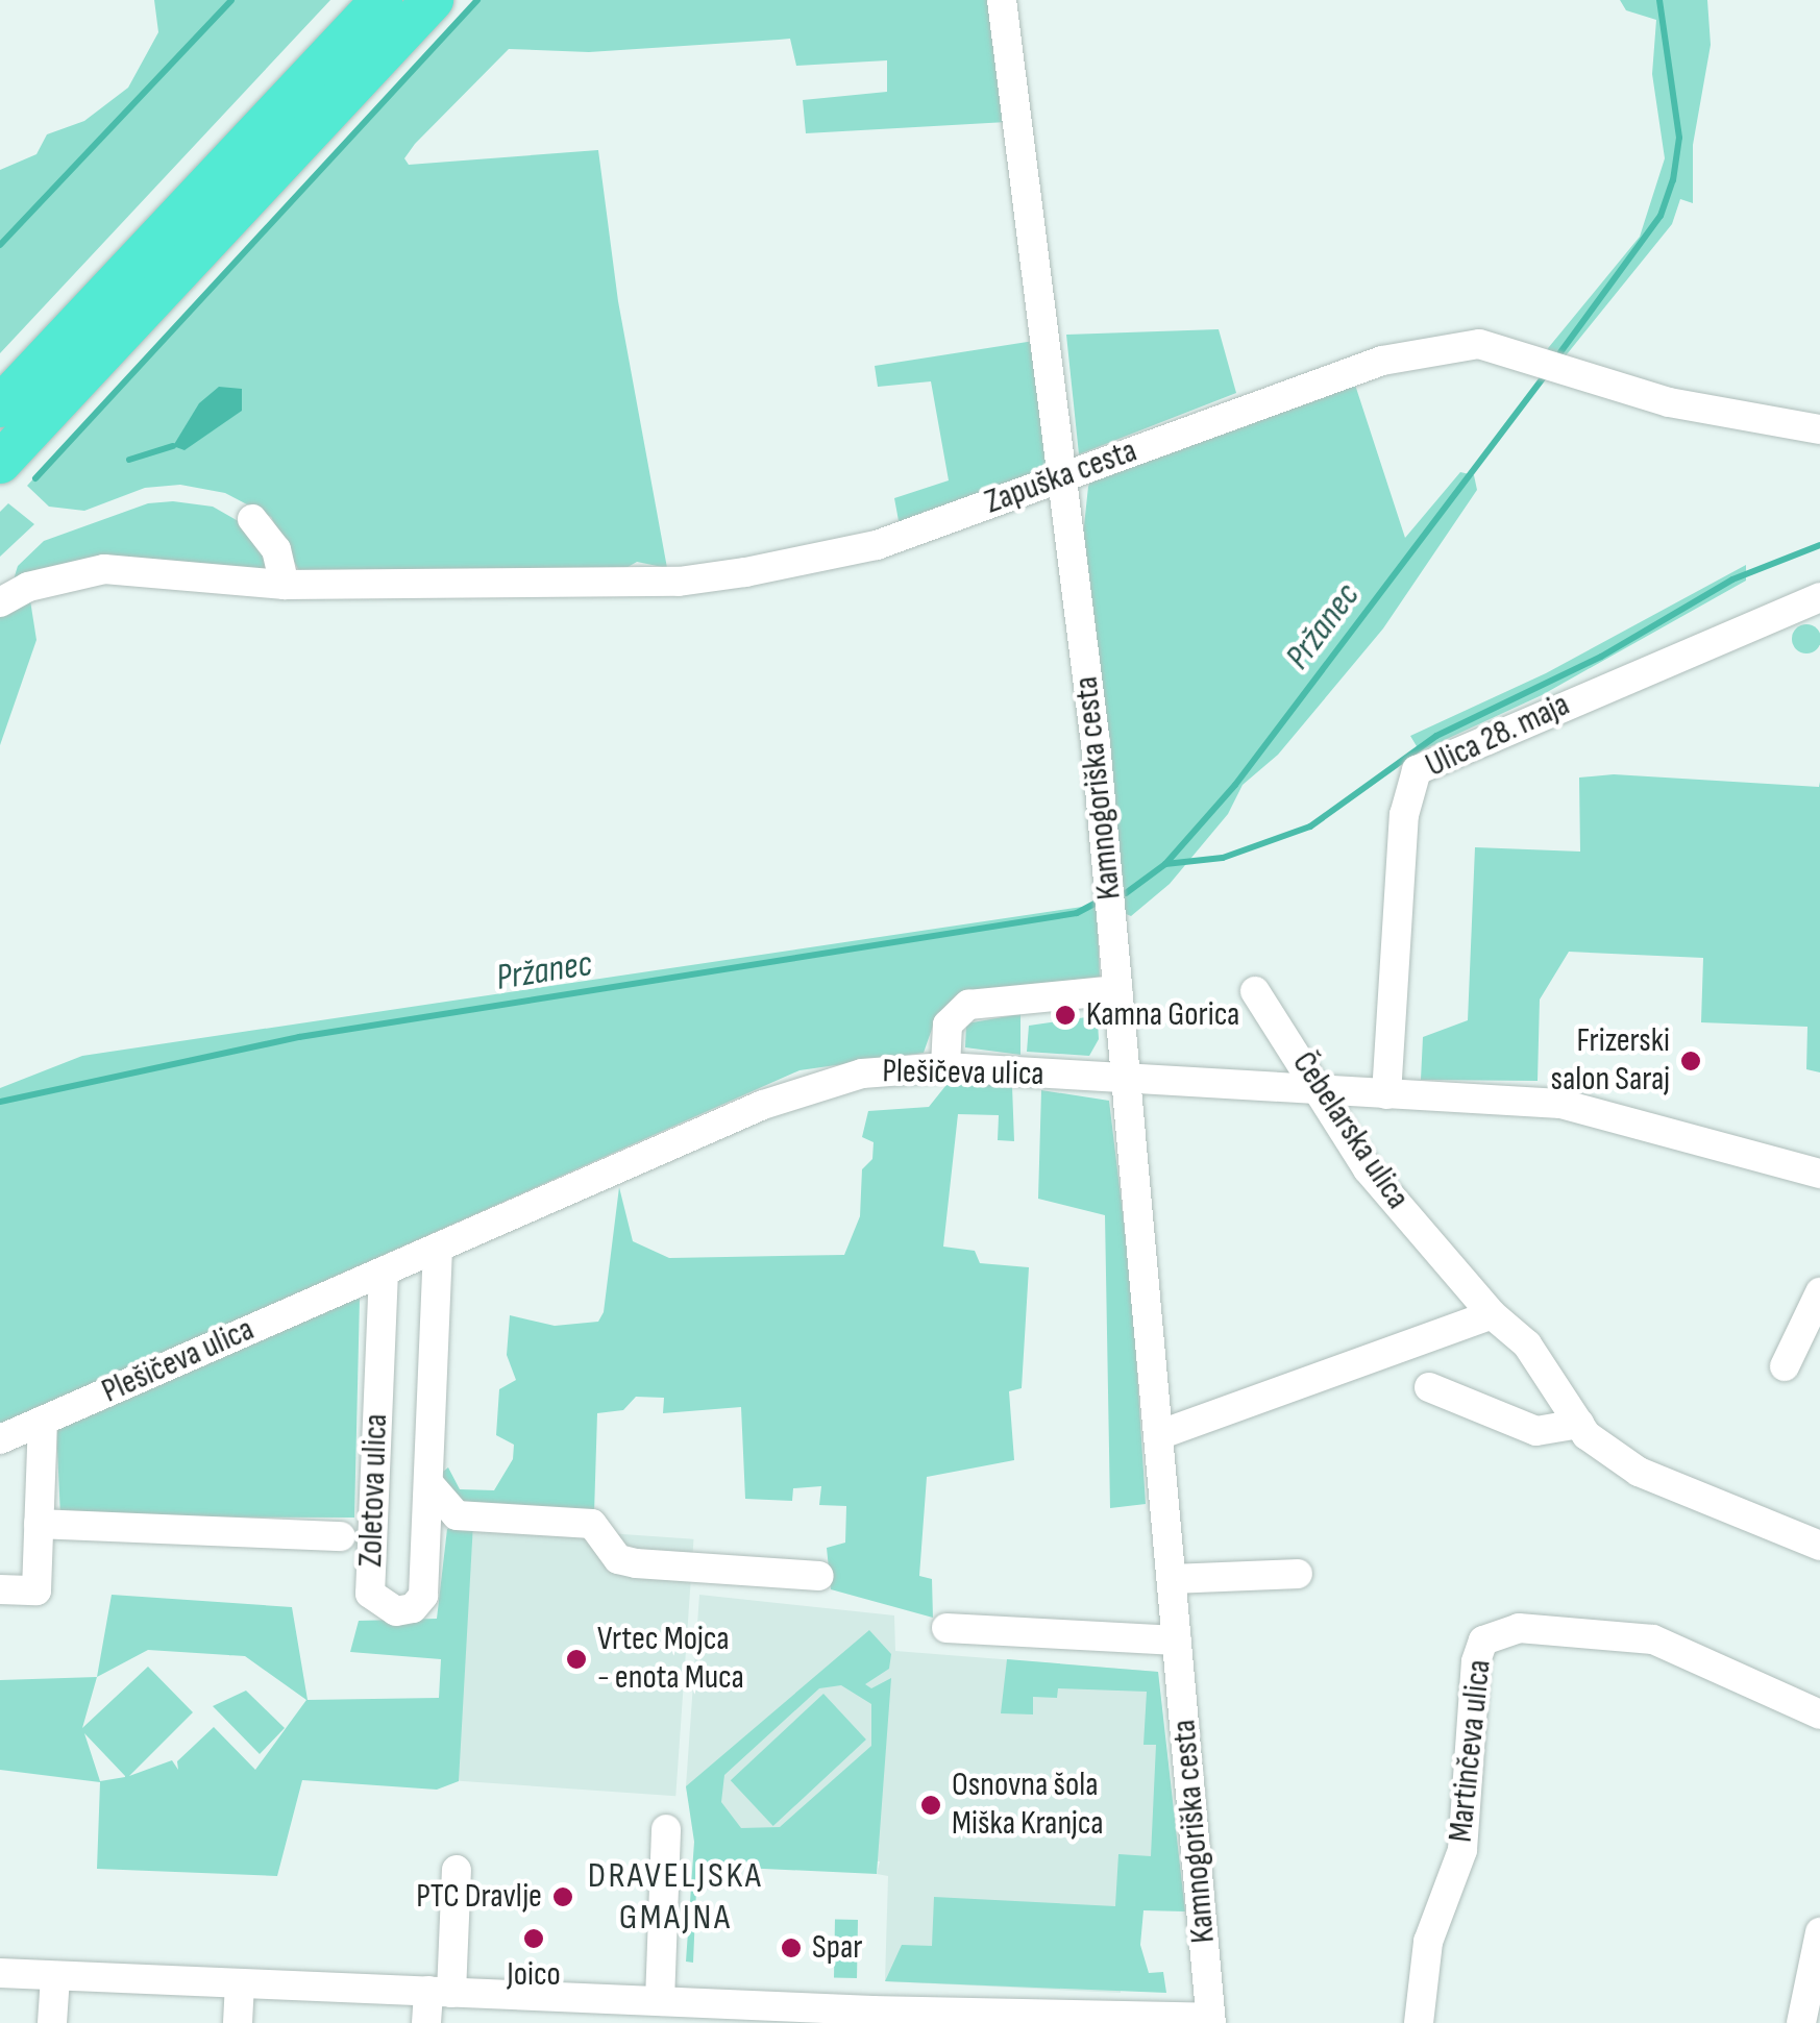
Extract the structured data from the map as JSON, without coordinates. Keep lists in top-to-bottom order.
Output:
{
  "streets": {
    "street": [
      "Zapuška cesta",
      "Ulica 28. maja",
      "Kamnogoriška cesta",
      "Plešičeva ulica",
      "Čebelarska ulica",
      "Zoletova ulica",
      "Martinčeva ulica"
    ]
  },
  "crossings": [
    ["Zapuška cesta", "Kamnogoriška cesta"],
    ["Ulica 28. maja", "Plešičeva ulica"],
    ["Kamnogoriška cesta", "Plešičeva ulica"],
    ["Plešičeva ulica", "Čebelarska ulica"],
    ["Plešičeva ulica", "Zoletova ulica"]
  ],
  "districts": ["DRAVELJSKA GMAJNA"],
  "water": ["Pržanec"],
  "places": [
    "Kamna Gorica",
    "Frizerski salon Saraj",
    "Vrtec Mojca - enota Muca",
    "Osnovna šola Miška Kranjca",
    "PTC Dravlje",
    "Joico",
    "Spar"
  ]
}
